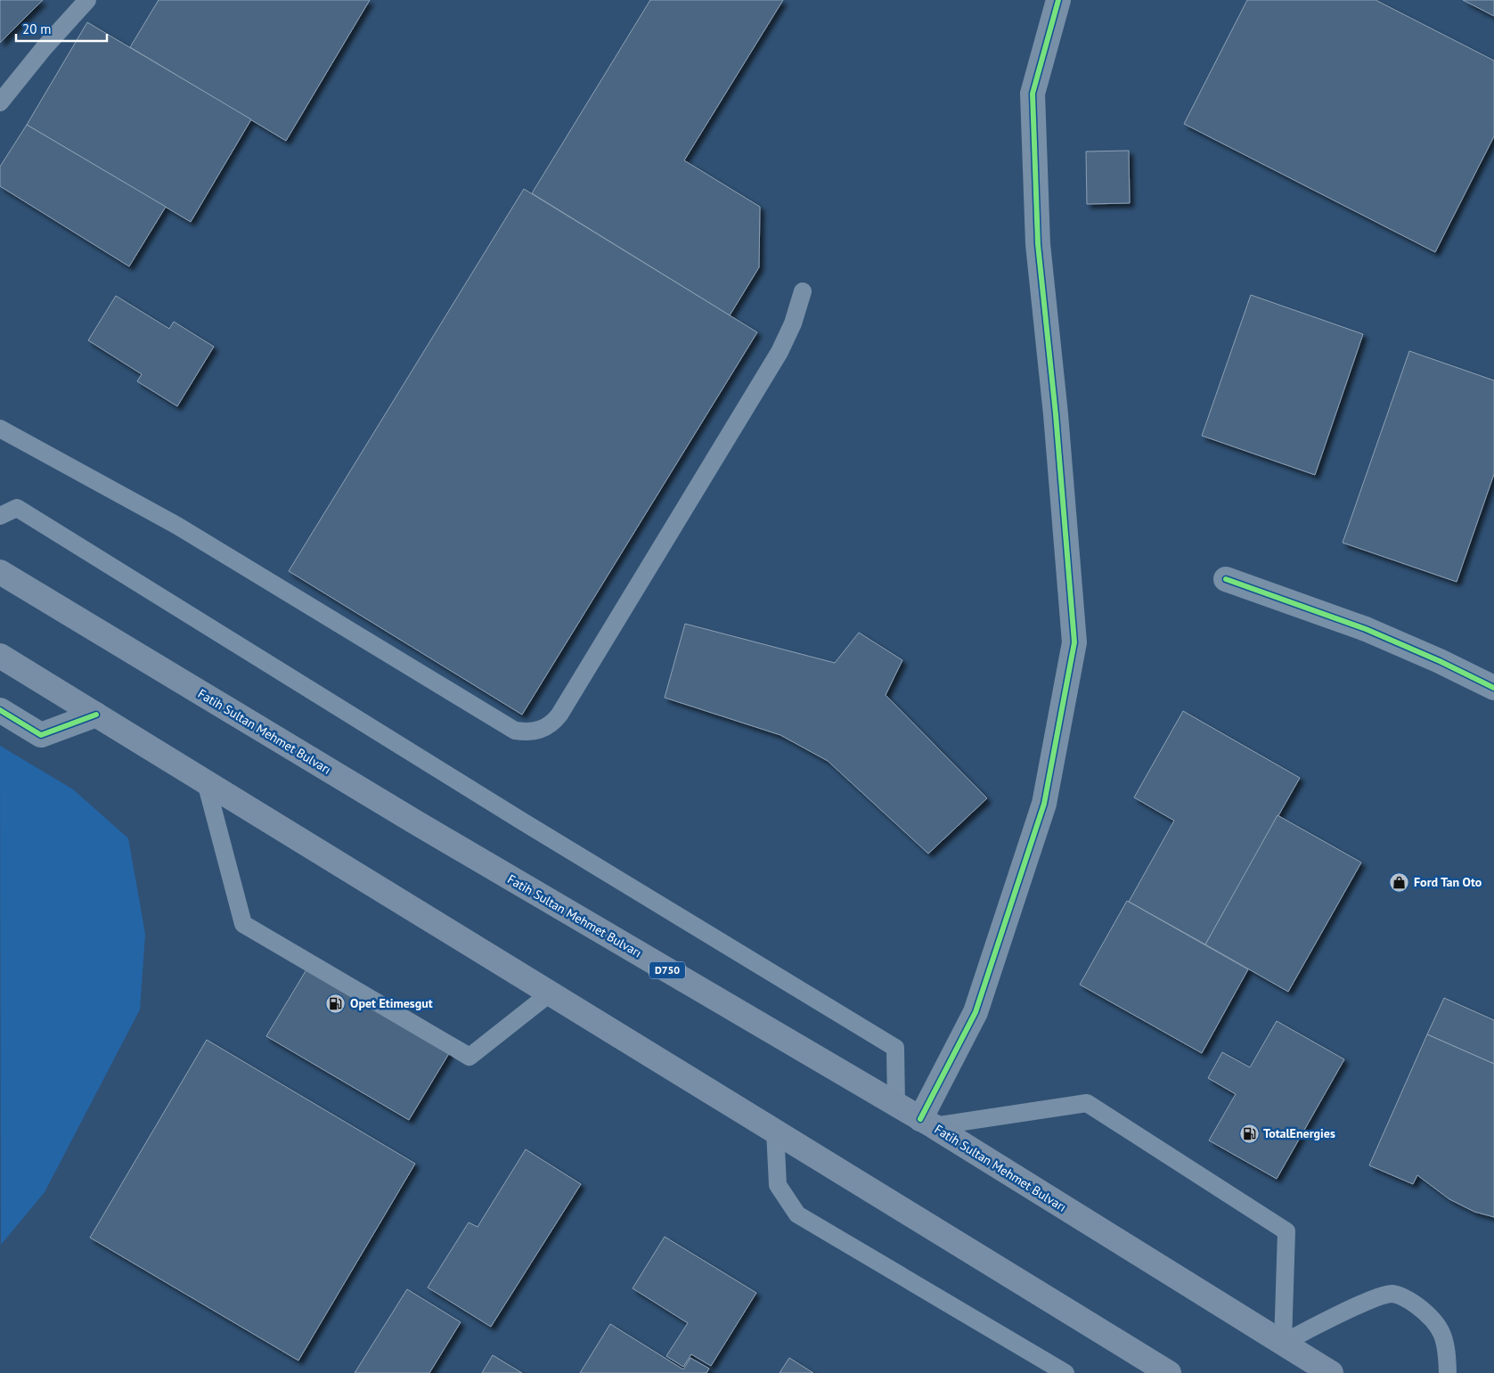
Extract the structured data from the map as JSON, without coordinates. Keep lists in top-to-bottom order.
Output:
{
  "streets": {
    "highway": ["Fatih Sultan Mehmet Bulvarı", "D750"]
  },
  "places": {
    "shop": ["Ford Tan Oto"],
    "fuel station": ["Opet Etimesgut", "TotalEnergies"]
  },
  "scale_bar": "20 m"
}
